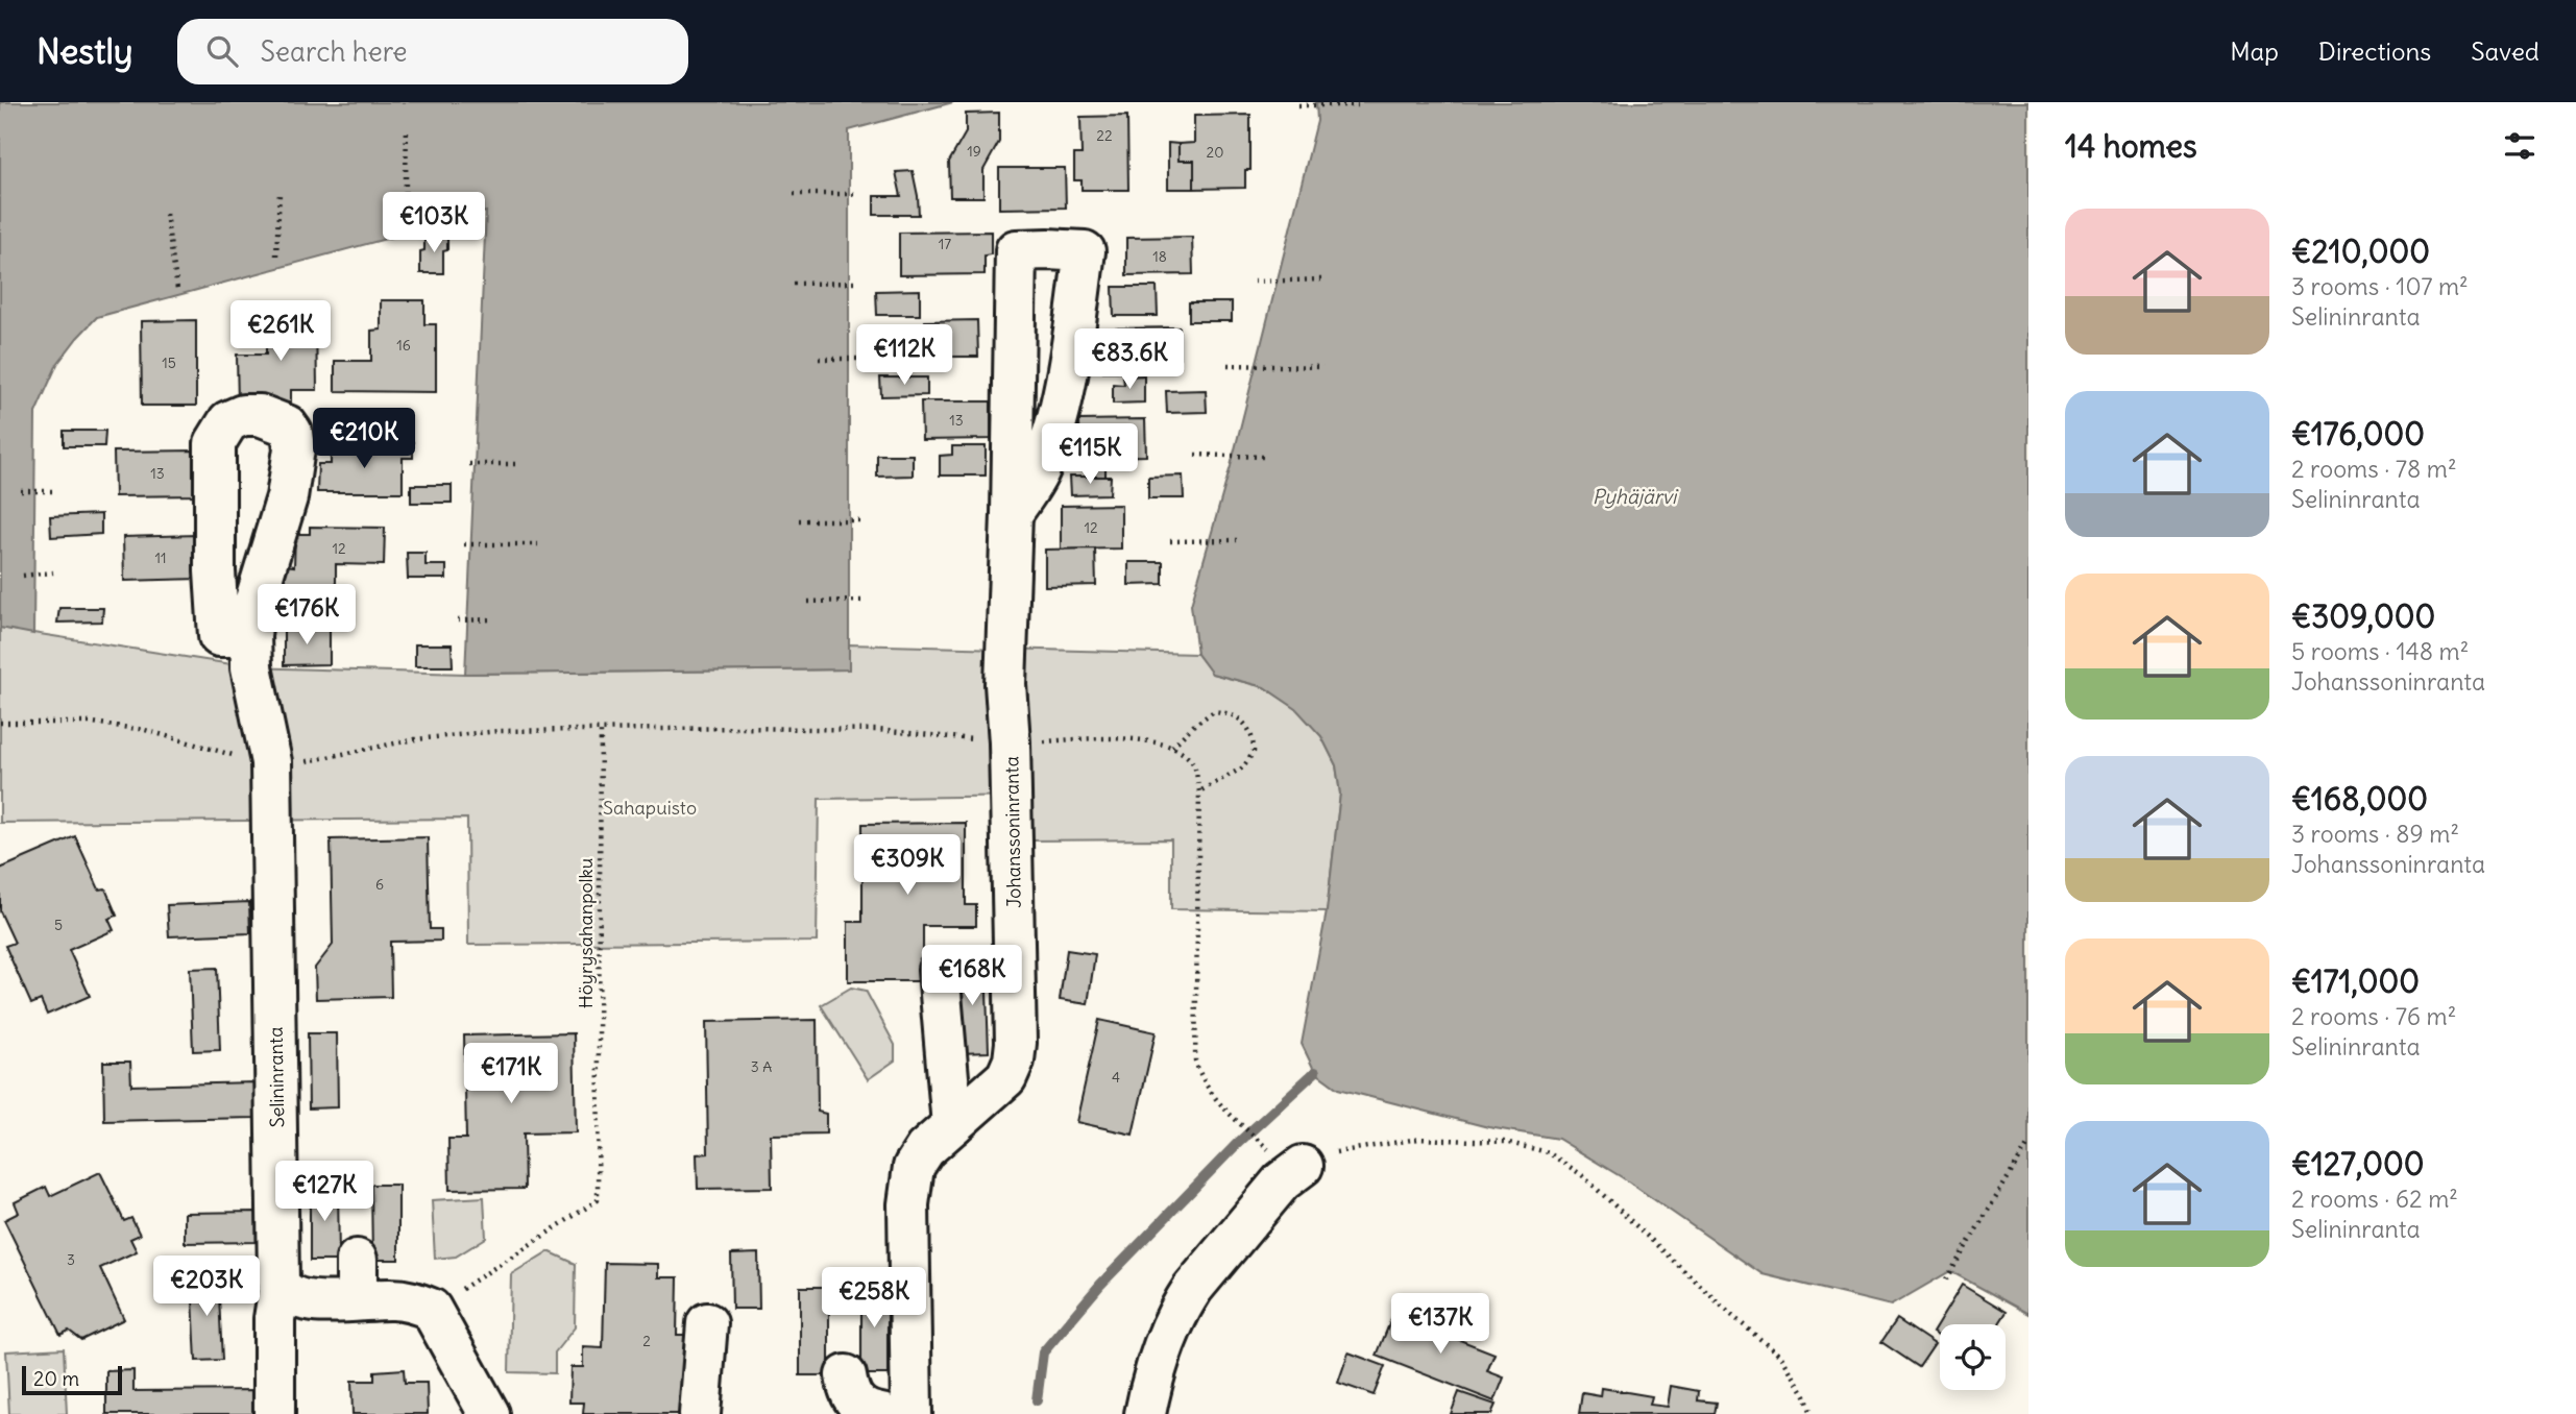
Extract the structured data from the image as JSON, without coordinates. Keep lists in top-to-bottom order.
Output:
{
  "streets": {
    "street": ["Johanssoninranta", "Selininranta"],
    "path": ["Höyrysahanpolku"]
  },
  "water": ["Pyhäjärvi"],
  "parks": ["Sahapuisto"],
  "house_numbers": [
    "22",
    "19",
    "20",
    "17",
    "18",
    "16",
    "15",
    "13",
    "13",
    "12",
    "12",
    "11",
    "6",
    "5",
    "3 A",
    "4",
    "3",
    "2"
  ],
  "scale_bar": "20 m",
  "page": {
    "header": "Nestly",
    "search": "Search here",
    "nav": ["Map", "Directions", "Saved"],
    "heading": "14 homes",
    "list": [
      {
        "name": "€210,000",
        "note": "3 rooms · 107 m² · Selininranta"
      },
      {
        "name": "€176,000",
        "note": "2 rooms · 78 m² · Selininranta"
      },
      {
        "name": "€309,000",
        "note": "5 rooms · 148 m² · Johanssoninranta"
      },
      {
        "name": "€168,000",
        "note": "3 rooms · 89 m² · Johanssoninranta"
      },
      {
        "name": "€171,000",
        "note": "2 rooms · 76 m² · Selininranta"
      },
      {
        "name": "€127,000",
        "note": "2 rooms · 62 m² · Selininranta"
      }
    ],
    "price": [
      "€103K",
      "€261K",
      "€112K",
      "€83.6K",
      "€210K",
      "€115K",
      "€176K",
      "€309K",
      "€168K",
      "€171K",
      "€127K",
      "€203K",
      "€258K",
      "€137K"
    ],
    "scale": "20 m"
  }
}
